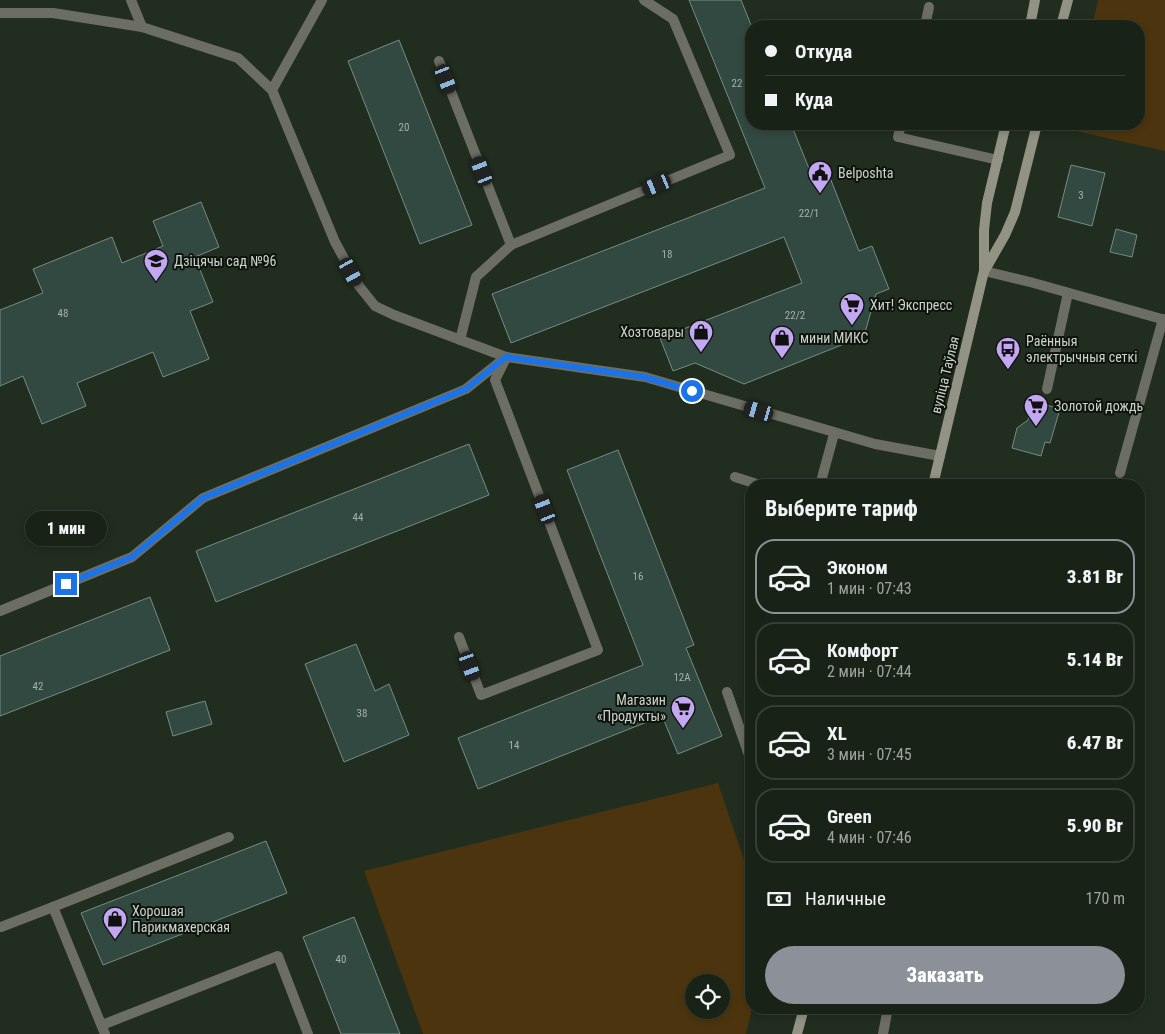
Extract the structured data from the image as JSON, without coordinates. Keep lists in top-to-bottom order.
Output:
{
  "streets": {
    "main road": ["вуліца Таўлая"]
  },
  "places": {
    "public building": ["Belposhta"],
    "school or university": ["Дзіцячы сад №96"],
    "supermarket": ["Хит! Экспресс", "Золотой дождь", "Магазин «Продукты»"],
    "shop": ["Хозтовары", "мини МИКС", "Хорошая Парикмахерская"],
    "bus stop": ["Раённыя электрычныя сеткі"]
  },
  "house_numbers": [
    "22",
    "20",
    "3",
    "22/1",
    "18",
    "48",
    "22/2",
    "44",
    "16",
    "12А",
    "42",
    "38",
    "14",
    "40"
  ],
  "page": {
    "banner": ["Откуда", "Куда"],
    "heading": "Выберите тариф",
    "bubble": "1 мин",
    "list": [
      {
        "name": "Эконом",
        "note": "1 мин · 07:43",
        "value": "3.81 Br"
      },
      {
        "name": "Комфорт",
        "note": "2 мин · 07:44",
        "value": "5.14 Br"
      },
      {
        "name": "XL",
        "note": "3 мин · 07:45",
        "value": "6.47 Br"
      },
      {
        "name": "Green",
        "note": "4 мин · 07:46",
        "value": "5.90 Br"
      }
    ],
    "pay": ["Наличные", "170 m"],
    "buttons": "Заказать"
  }
}
